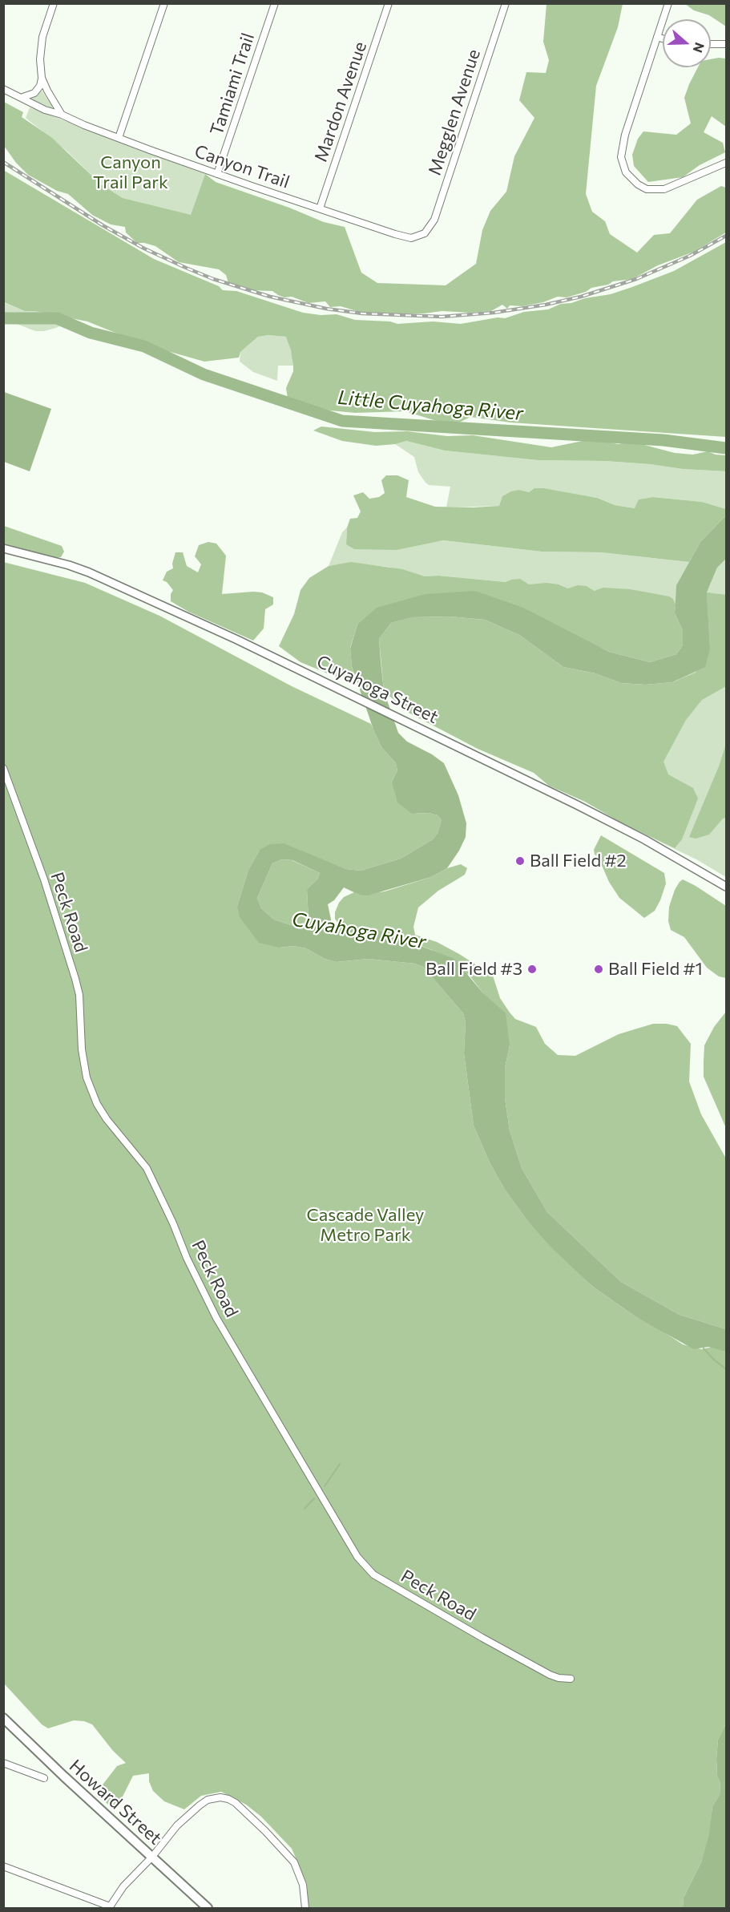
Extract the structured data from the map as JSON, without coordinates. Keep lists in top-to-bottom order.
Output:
{
  "streets": {
    "main road": ["Howard Street"],
    "street": [
      "Tamiami Trail",
      "Mardon Avenue",
      "Megglen Avenue",
      "Canyon Trail",
      "Cuyahoga Street",
      "Peck Road"
    ]
  },
  "crossings": [
    ["Tamiami Trail", "Canyon Trail"],
    ["Mardon Avenue", "Canyon Trail"],
    ["Megglen Avenue", "Canyon Trail"]
  ],
  "water": ["Little Cuyahoga River", "Cuyahoga River"],
  "parks": ["Canyon Trail Park", "Cascade Valley Metro Park"],
  "places": ["Ball Field #2", "Ball Field #3", "Ball Field #1"],
  "north": "right"
}
